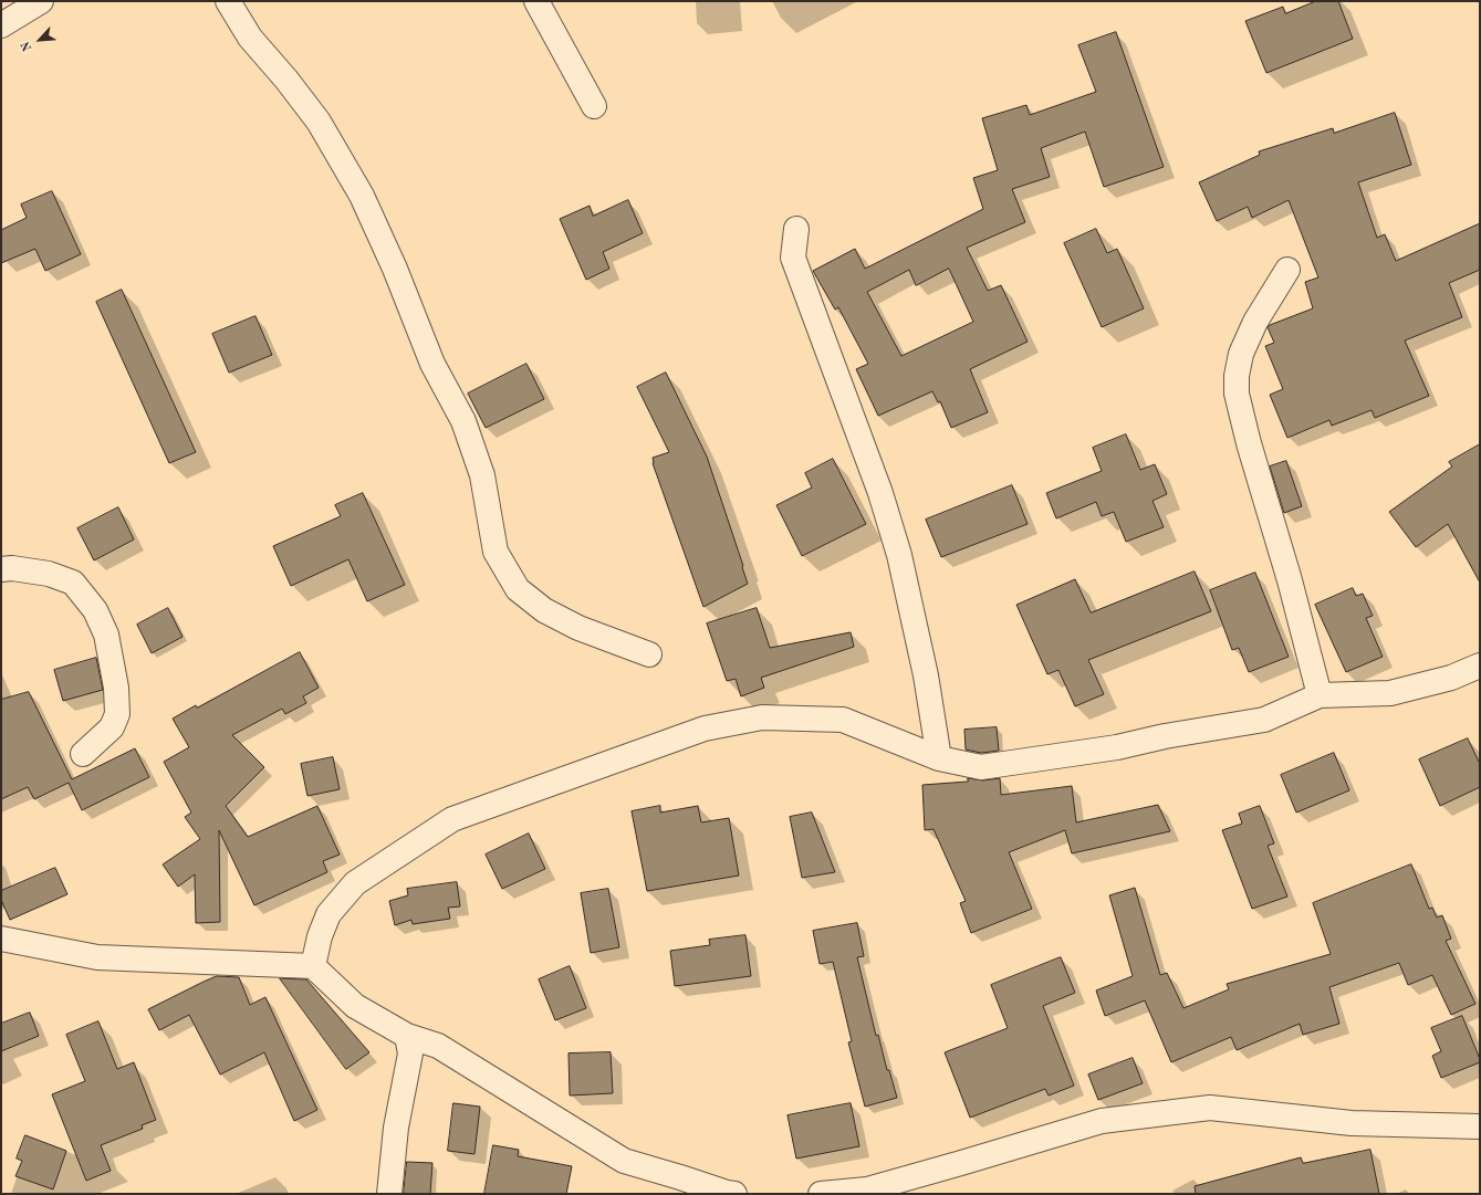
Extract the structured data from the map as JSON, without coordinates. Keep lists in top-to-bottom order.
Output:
{
  "north": "bottom left"
}
